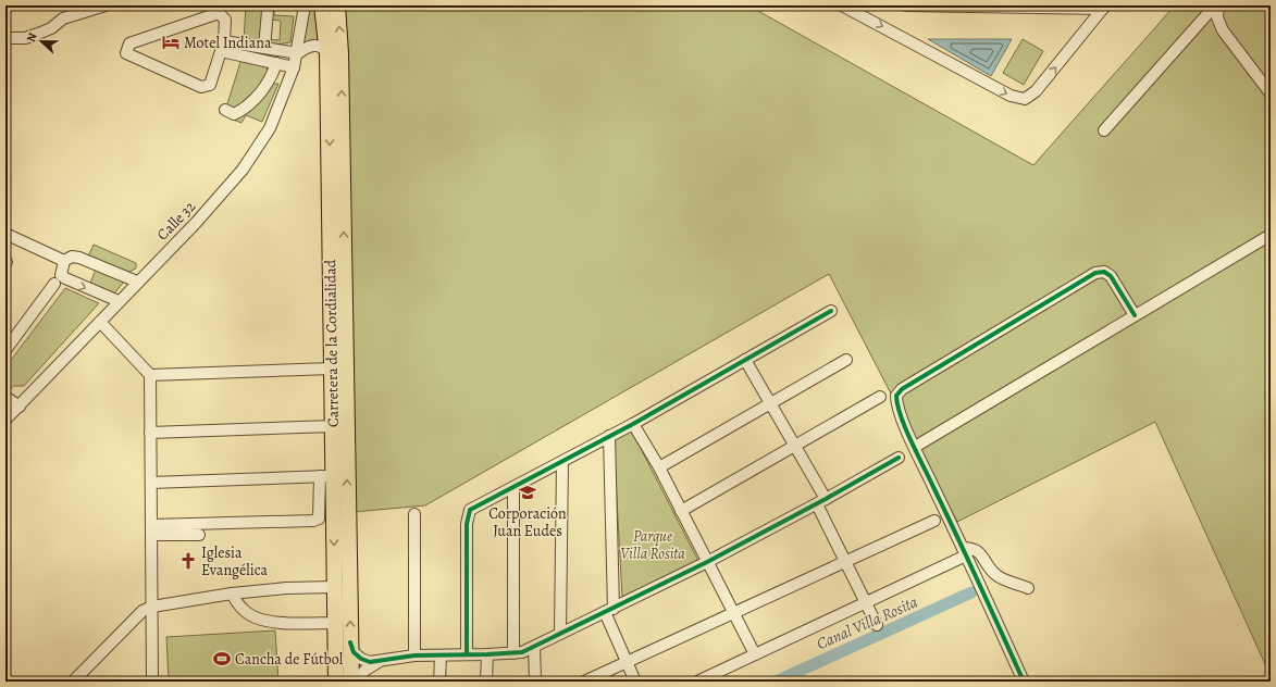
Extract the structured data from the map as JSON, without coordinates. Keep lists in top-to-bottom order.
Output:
{
  "streets": {
    "highway": ["Carretera de la Cordialidad"],
    "street": ["Calle 32"]
  },
  "water": ["Canal Villa Rosita"],
  "parks": ["Parque Villa Rosita"],
  "places": {
    "hotel": ["Motel Indiana"],
    "school or university": ["Corporación Juan Eudes"],
    "church": ["Iglesia Evangélica"],
    "sports": ["Cancha de Fútbol"]
  },
  "north": "left"
}
